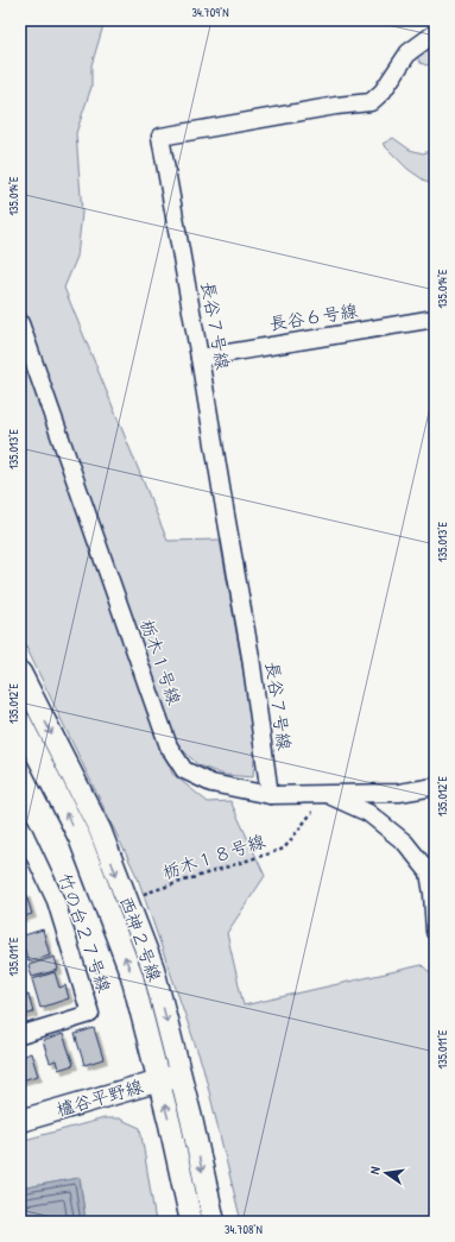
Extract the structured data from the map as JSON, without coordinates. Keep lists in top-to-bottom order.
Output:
{
  "streets": {
    "street": [
      "長谷６号線",
      "長谷７号線",
      "栃木１号線",
      "竹の台２７号線",
      "西神２号線",
      "櫨谷平野線"
    ],
    "path": ["栃木１８号線"]
  },
  "crossings": [
    ["長谷６号線", "長谷７号線"],
    ["長谷７号線", "栃木１号線"],
    ["栃木１号線", "栃木１８号線"],
    ["西神２号線", "櫨谷平野線"]
  ],
  "north": "left",
  "coordinates": [
    "34.709°N",
    "135.014°E",
    "135.013°E",
    "135.012°E",
    "135.011°E",
    "34.708°N"
  ]
}
